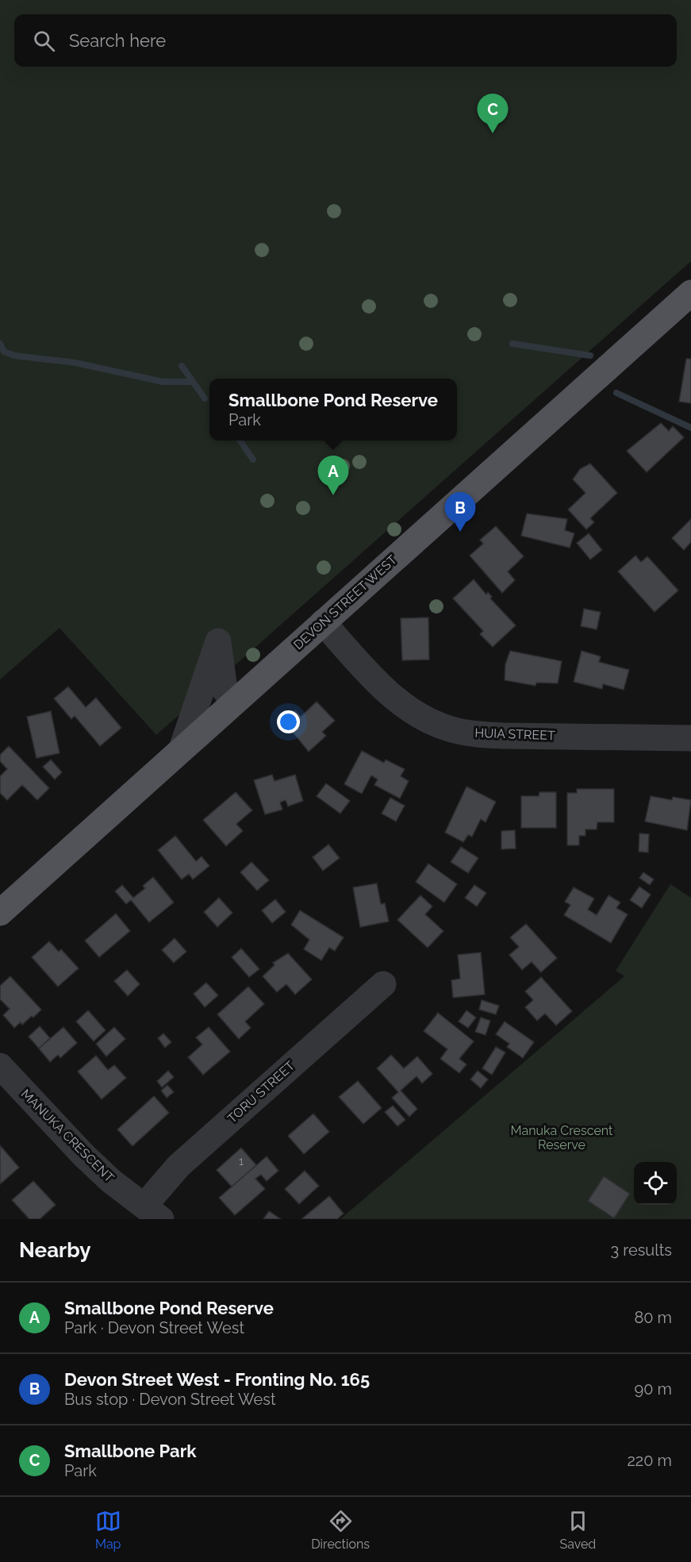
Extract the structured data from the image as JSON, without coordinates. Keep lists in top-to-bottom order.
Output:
{
  "streets": {
    "main road": ["DEVON STREET WEST"],
    "street": ["HUIA STREET", "TORU STREET", "MANUKA CRESCENT"]
  },
  "crossings": [
    ["DEVON STREET WEST", "HUIA STREET"],
    ["TORU STREET", "MANUKA CRESCENT"]
  ],
  "parks": ["Manuka Crescent Reserve"],
  "house_numbers": ["1"],
  "page": {
    "search": "Search here",
    "pins": ["C", "A", "B"],
    "popup": ["Smallbone Pond Reserve", "Park"],
    "heading": ["Nearby", "3 results"],
    "list": [
      {
        "mark": "A",
        "name": "Smallbone Pond Reserve",
        "note": "Park · Devon Street West",
        "value": "80 m"
      },
      {
        "mark": "B",
        "name": "Devon Street West - Fronting No. 165",
        "note": "Bus stop · Devon Street West",
        "value": "90 m"
      },
      {
        "mark": "C",
        "name": "Smallbone Park",
        "note": "Park",
        "value": "220 m"
      }
    ],
    "nav": ["Map", "Directions", "Saved"]
  }
}
